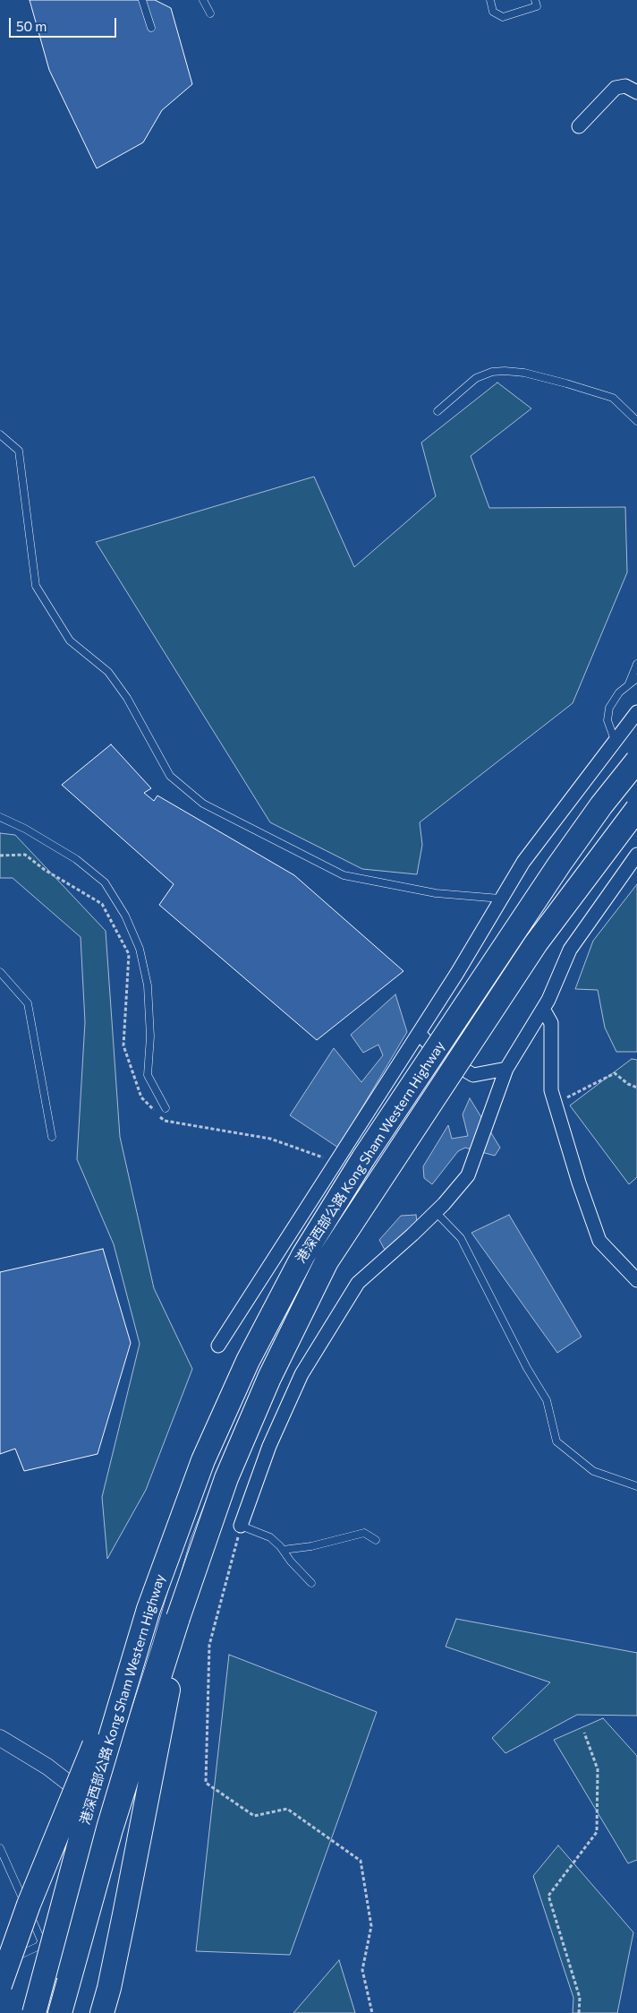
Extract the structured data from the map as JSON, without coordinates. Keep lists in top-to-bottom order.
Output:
{
  "streets": {
    "highway": ["港深西部公路 Kong Sham Western Highway"]
  },
  "scale_bar": "50 m"
}
